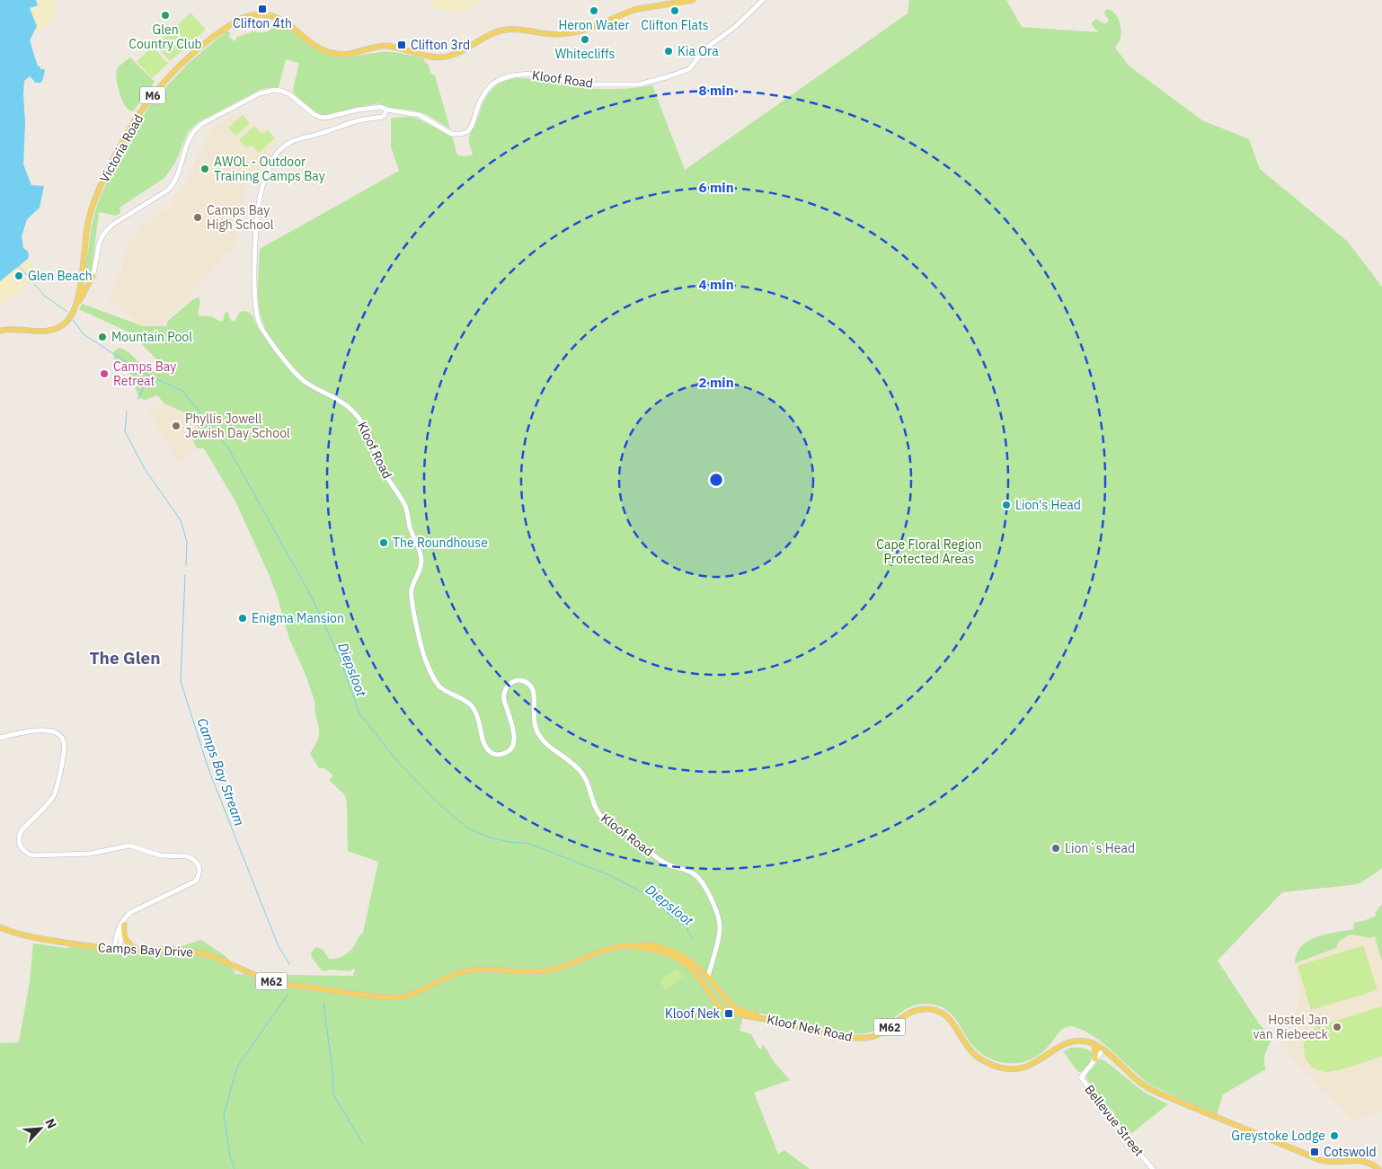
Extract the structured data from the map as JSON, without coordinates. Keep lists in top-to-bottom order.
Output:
{
  "streets": {
    "main road": [
      "Kloof Road",
      "M6",
      "Victoria Road",
      "Camps Bay Drive",
      "M62",
      "Kloof Nek Road",
      "Bellevue Street"
    ]
  },
  "crossings": [
    ["Kloof Road", "Camps Bay Drive"],
    ["Camps Bay Drive", "M62"],
    ["M62", "Kloof Nek Road"]
  ],
  "districts": ["The Glen"],
  "water": ["Diepsloot", "Camps Bay Stream"],
  "parks": ["Cape Floral Region Protected Areas"],
  "places": {
    "transit": [
      "Clifton 4th",
      "Clifton 3rd",
      "Kloof Nek",
      "Cotswold"
    ],
    "other": [
      "Heron Water",
      "Clifton Flats",
      "Glen Country Club",
      "Whitecliffs",
      "Kia Ora",
      "AWOL - Outdoor Training Camps Bay",
      "Camps Bay High School",
      "Glen Beach",
      "Mountain Pool",
      "Camps Bay Retreat",
      "Phyllis Jowell Jewish Day School",
      "Lion's Head",
      "The Roundhouse",
      "Enigma Mansion",
      "Lion´s Head",
      "Hostel Jan van Riebeeck",
      "Greystoke Lodge"
    ]
  },
  "north": "top right",
  "rings": [
    "8 min",
    "6 min",
    "4 min",
    "2 min"
  ]
}
